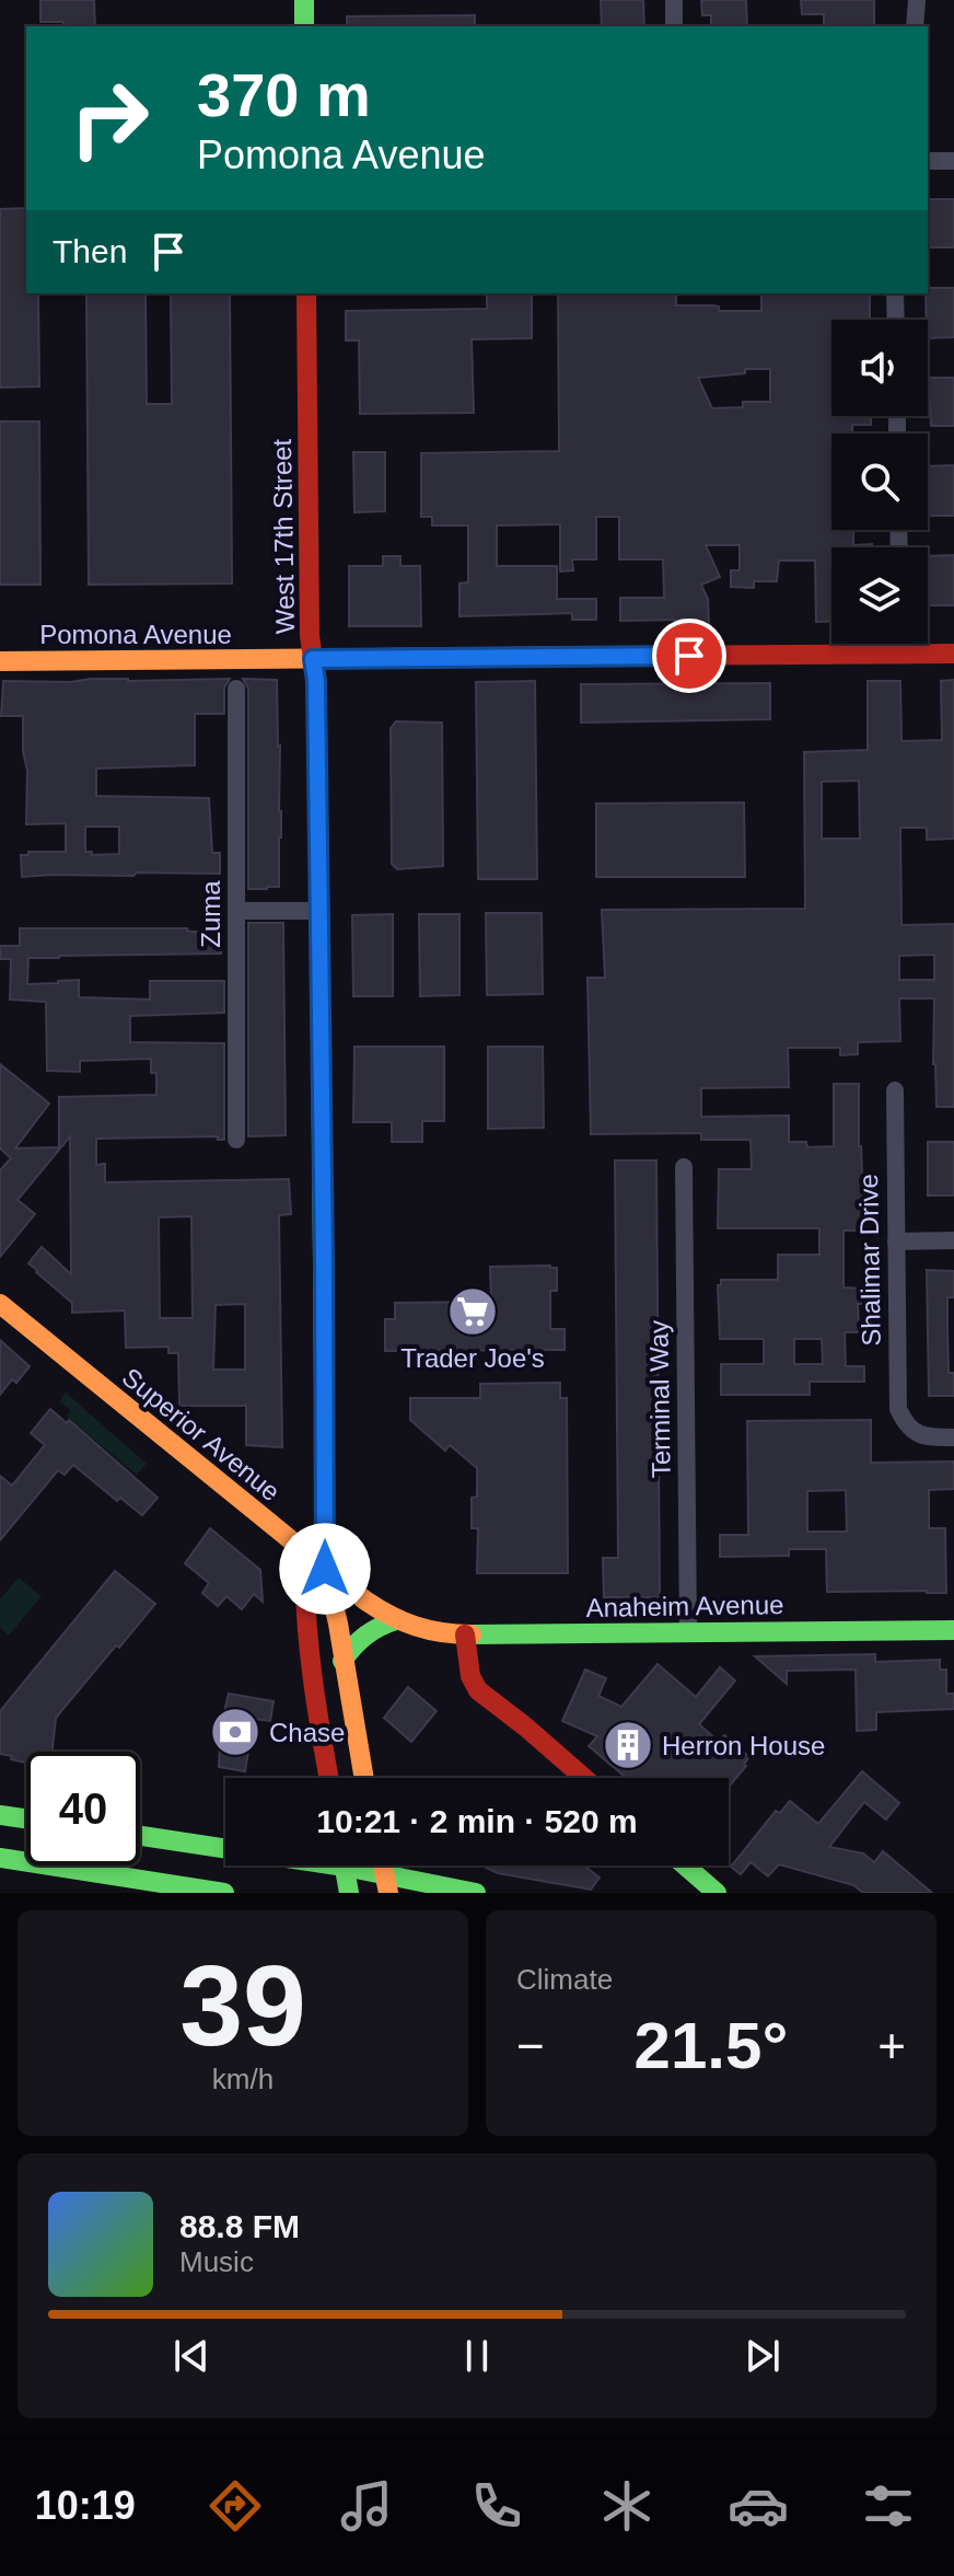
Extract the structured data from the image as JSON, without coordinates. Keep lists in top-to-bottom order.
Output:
{
  "streets": {
    "main road": [
      "West 17th Street",
      "Pomona Avenue",
      "Superior Avenue",
      "Anaheim Avenue"
    ],
    "street": ["Zuma", "Shalimar Drive", "Terminal Way"]
  },
  "crossings": [
    ["West 17th Street", "Pomona Avenue"],
    ["West 17th Street", "Superior Avenue"],
    ["Terminal Way", "Anaheim Avenue"],
    ["Superior Avenue", "Anaheim Avenue"]
  ],
  "places": {
    "supermarket": ["Trader Joe's"],
    "bank": ["Chase"],
    "building": ["Herron House"]
  },
  "page": {
    "turn": ["370 m", "Pomona Avenue"],
    "then": "Then",
    "limit": "40",
    "trip": "10:21 · 2 min · 520 m",
    "tile": [
      ["39", "km/h"],
      "Climate"
    ],
    "heat": ["−", "21.5°", "+"],
    "song": ["88.8 FM", "Music"],
    "tabs": "10:19"
  }
}
